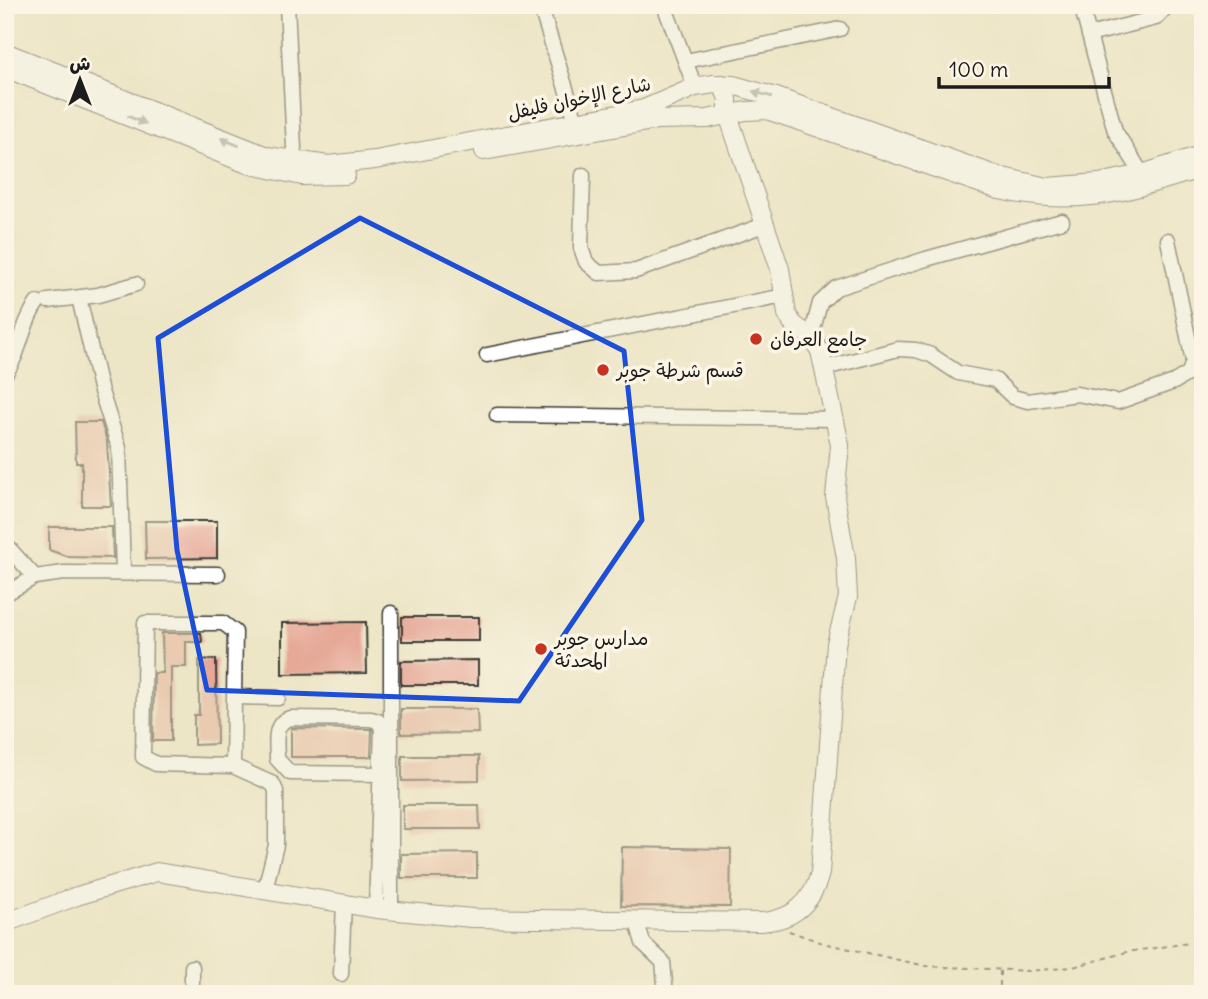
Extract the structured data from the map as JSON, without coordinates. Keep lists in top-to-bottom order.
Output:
{
  "streets": {
    "main road": ["شارع الإخوان فليفل"]
  },
  "places": ["جامع العرفان", "قسم شرطة جوبر", "مدارس جوبر المحدثة"],
  "scale_bar": "100 m",
  "north": "top"
}
